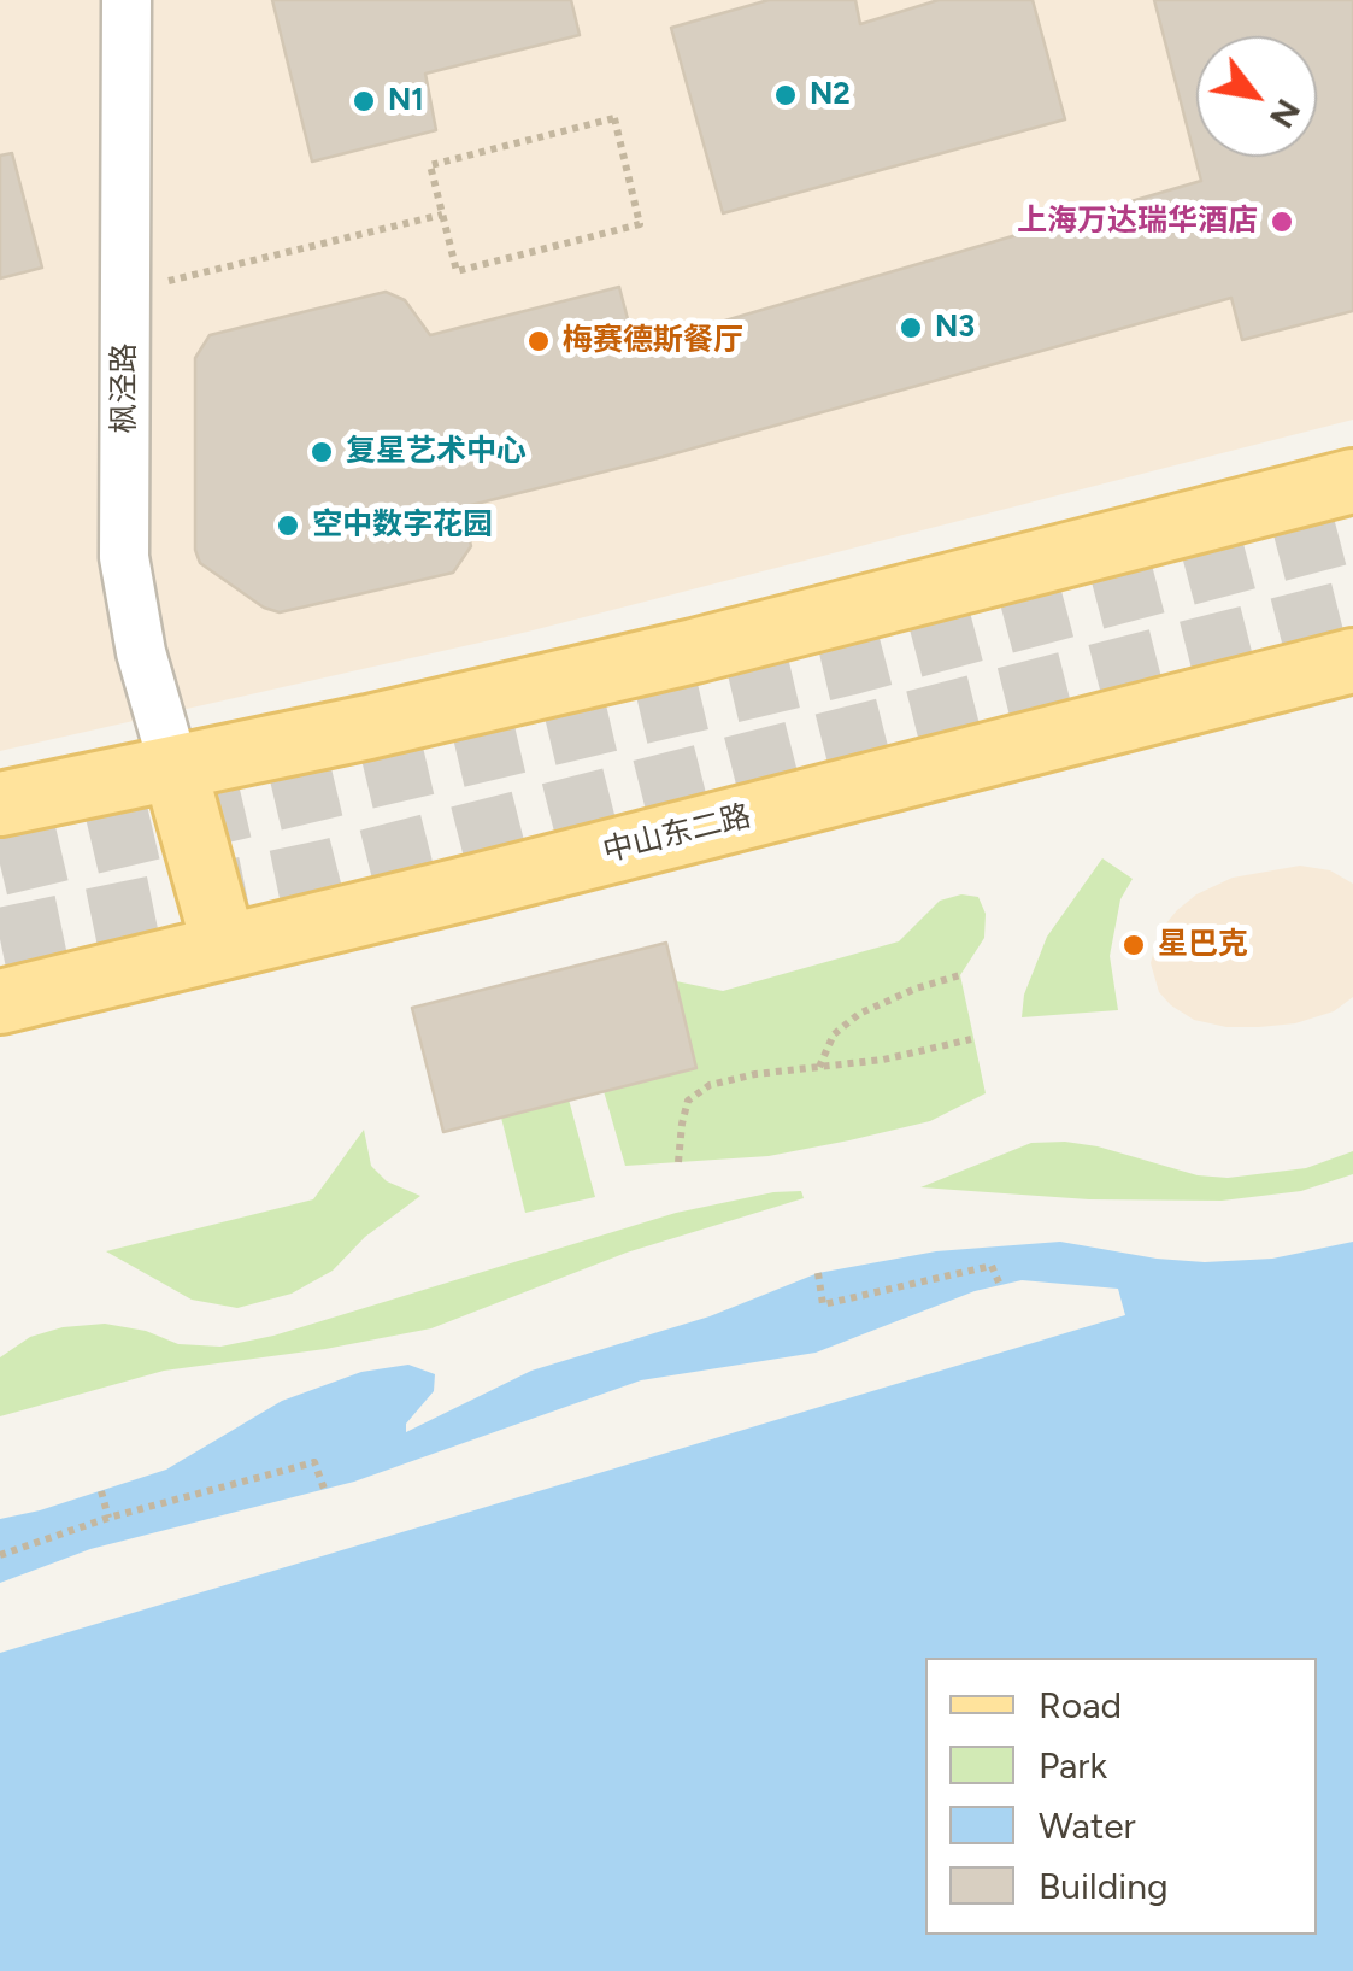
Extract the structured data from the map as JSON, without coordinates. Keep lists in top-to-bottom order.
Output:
{
  "streets": {
    "main road": ["中山东二路"],
    "street": ["枫泾路"]
  },
  "places": [
    "N2",
    "N1",
    "上海万达瑞华酒店",
    "N3",
    "梅赛德斯餐厅",
    "复星艺术中心",
    "空中数字花园",
    "星巴克"
  ],
  "legend": [
    "Road",
    "Park",
    "Water",
    "Building"
  ],
  "north": "bottom right"
}
